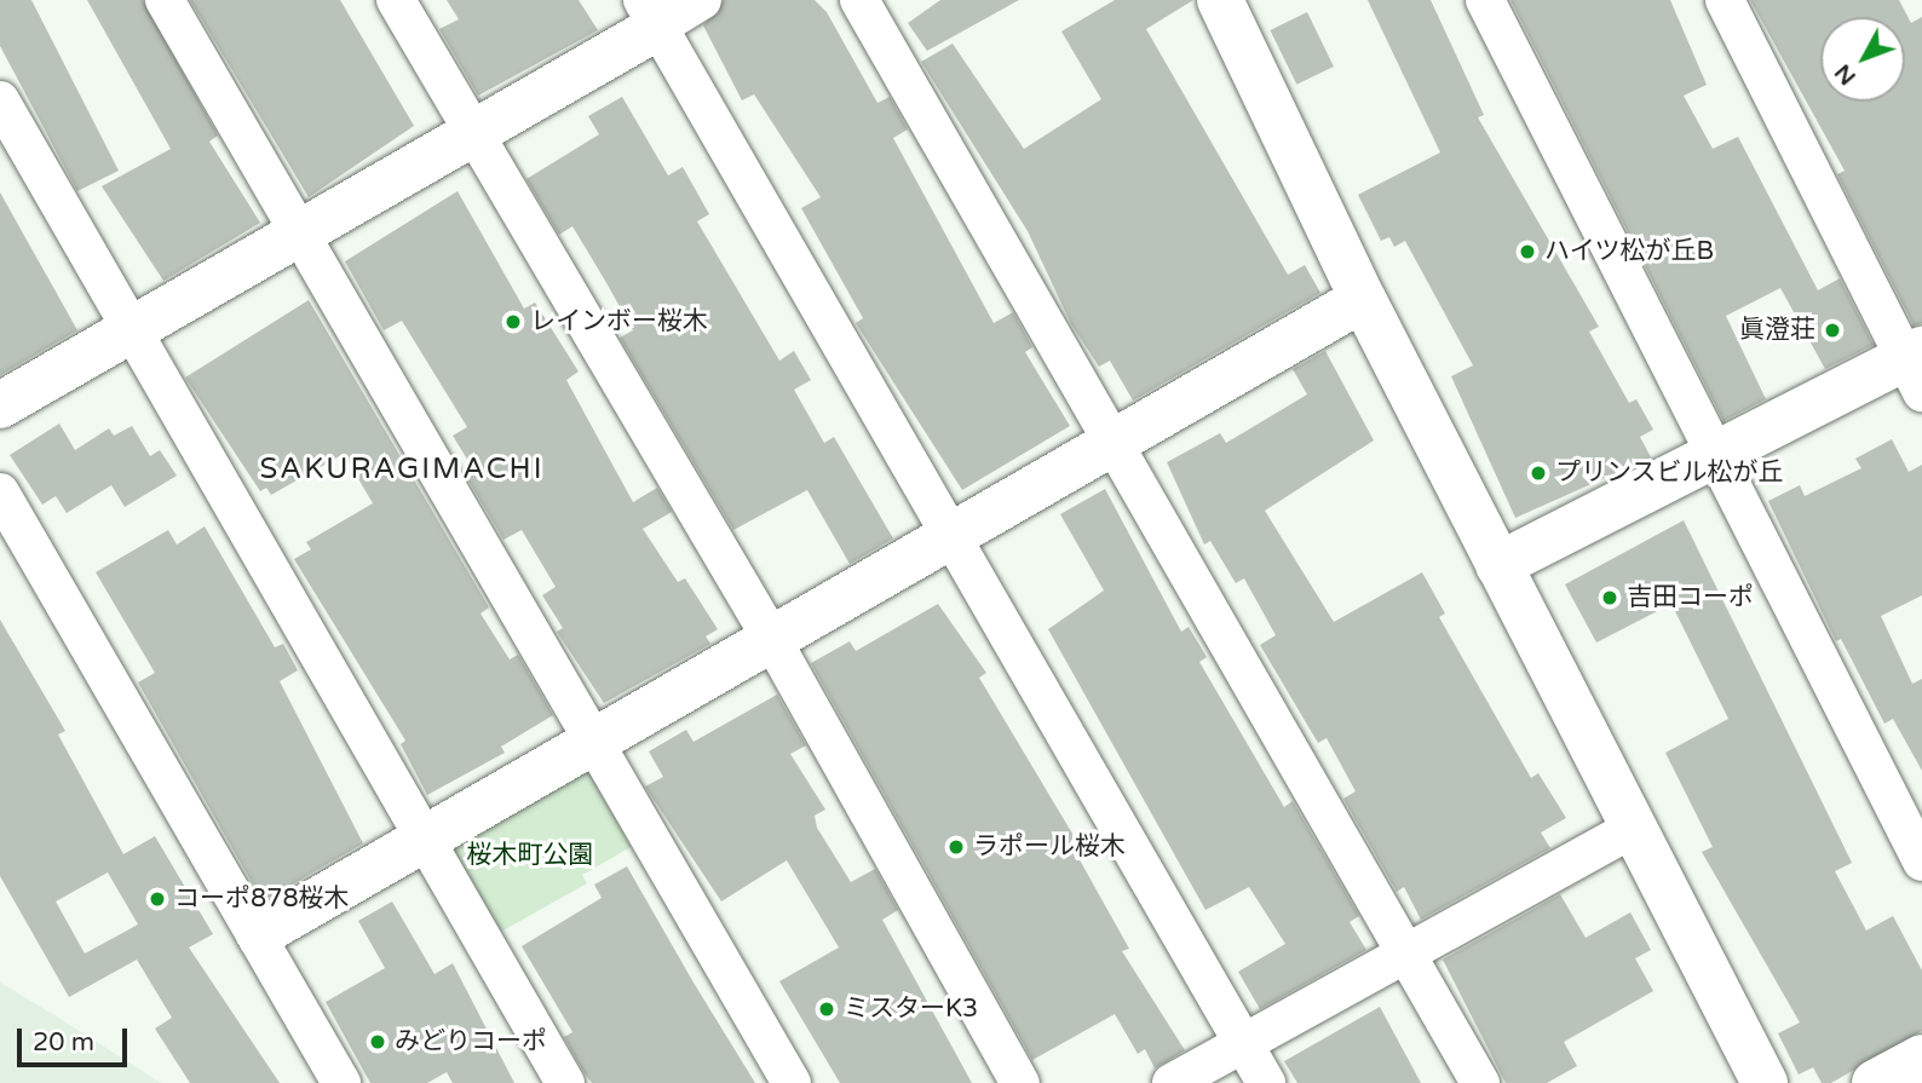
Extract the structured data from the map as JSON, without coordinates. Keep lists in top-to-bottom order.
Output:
{
  "districts": ["SAKURAGIMACHI"],
  "parks": ["桜木町公園"],
  "places": [
    "ハイツ松が丘B",
    "レインボー桜木",
    "眞澄荘",
    "プリンスビル松が丘",
    "吉田コーポ",
    "ラポール桜木",
    "コーポ878桜木",
    "ミスターK3",
    "みどりコーポ"
  ],
  "scale_bar": "20 m",
  "north": "bottom left"
}
